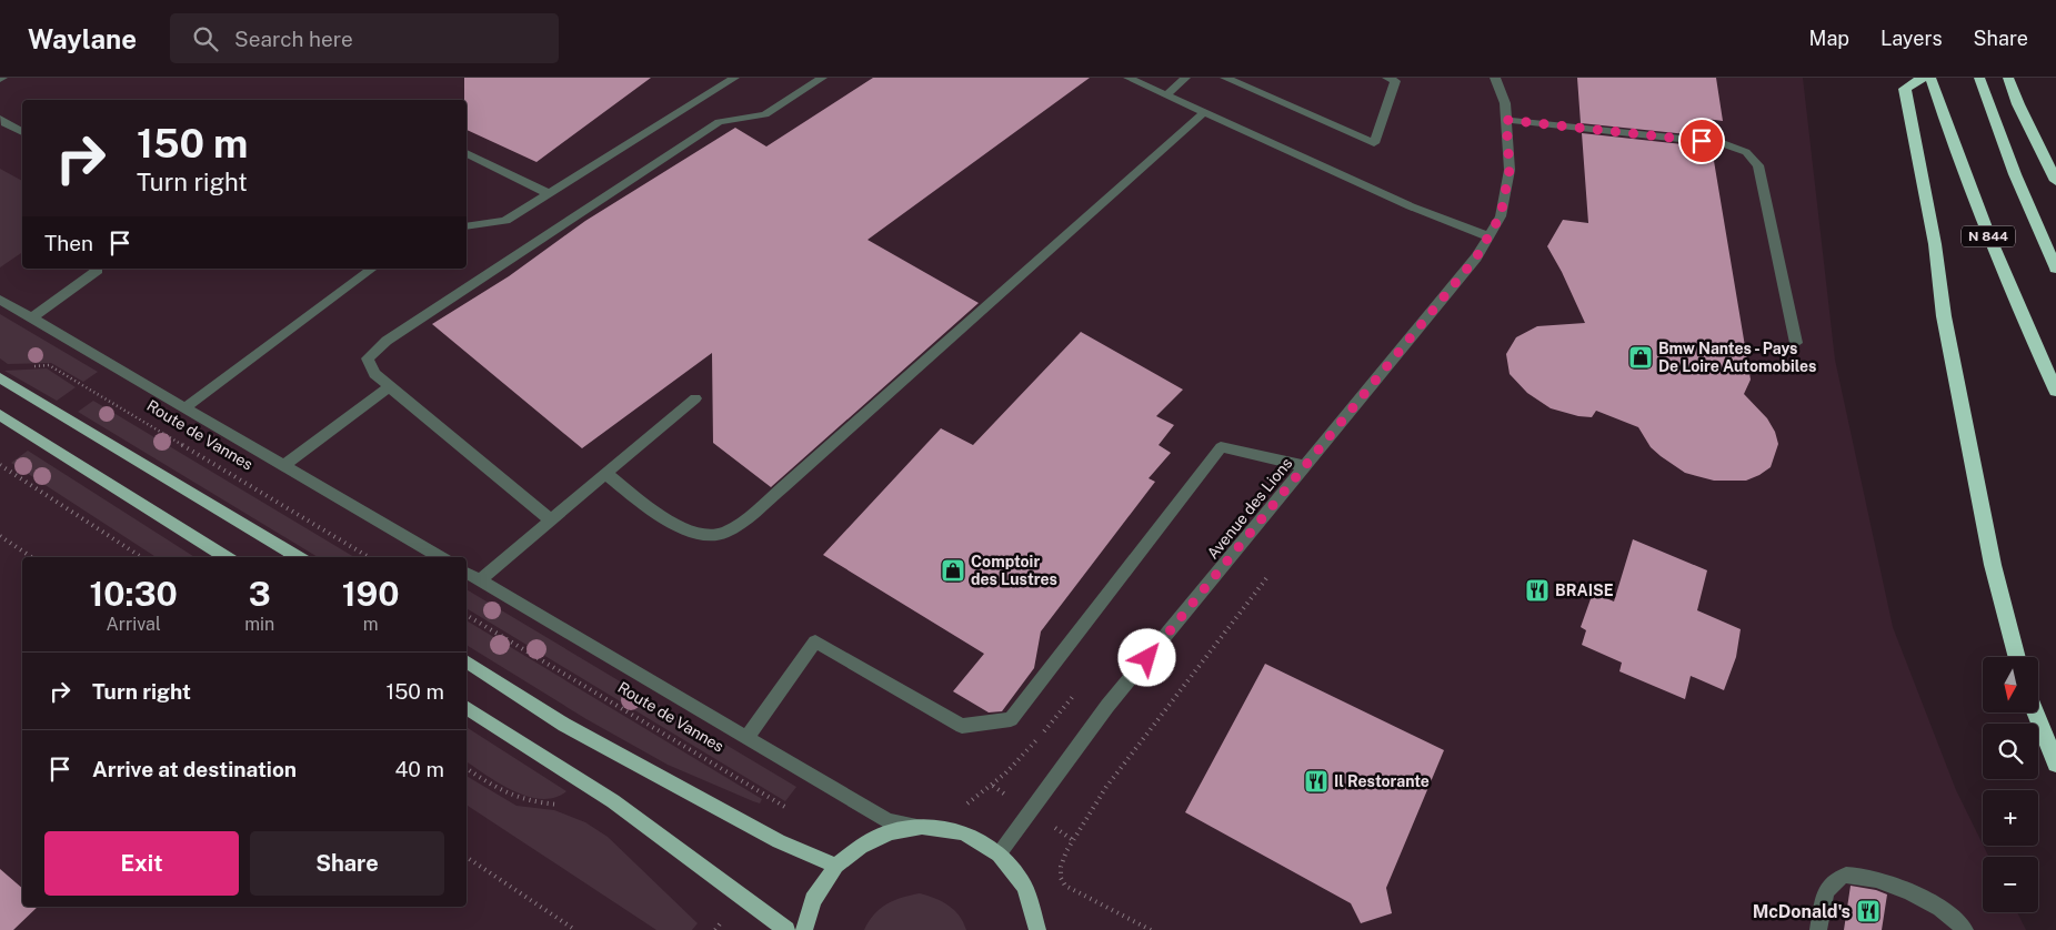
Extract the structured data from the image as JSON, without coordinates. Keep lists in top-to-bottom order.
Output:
{
  "streets": {
    "highway": ["N 844"],
    "street": ["Avenue des Lions"],
    "path": ["Route de Vannes"]
  },
  "places": {
    "shop": ["Bmw Nantes - Pays De Loire Automobiles", "Comptoir des Lustres"],
    "restaurant": ["BRAISE", "Il Restorante", "McDonald's"]
  },
  "north": "bottom",
  "page": {
    "header": "Waylane",
    "search": "Search here",
    "nav": ["Map", "Layers", "Share"],
    "turn": ["150 m", "Turn right"],
    "then": "Then",
    "eta": [
      "10:30",
      "Arrival",
      "3",
      "min",
      "190",
      "m"
    ],
    "list": [
      {
        "name": "Turn right",
        "value": "150 m"
      },
      {
        "name": "Arrive at destination",
        "value": "40 m"
      }
    ],
    "map_buttons": ["+", "−"],
    "buttons": ["Exit", "Share"]
  }
}
